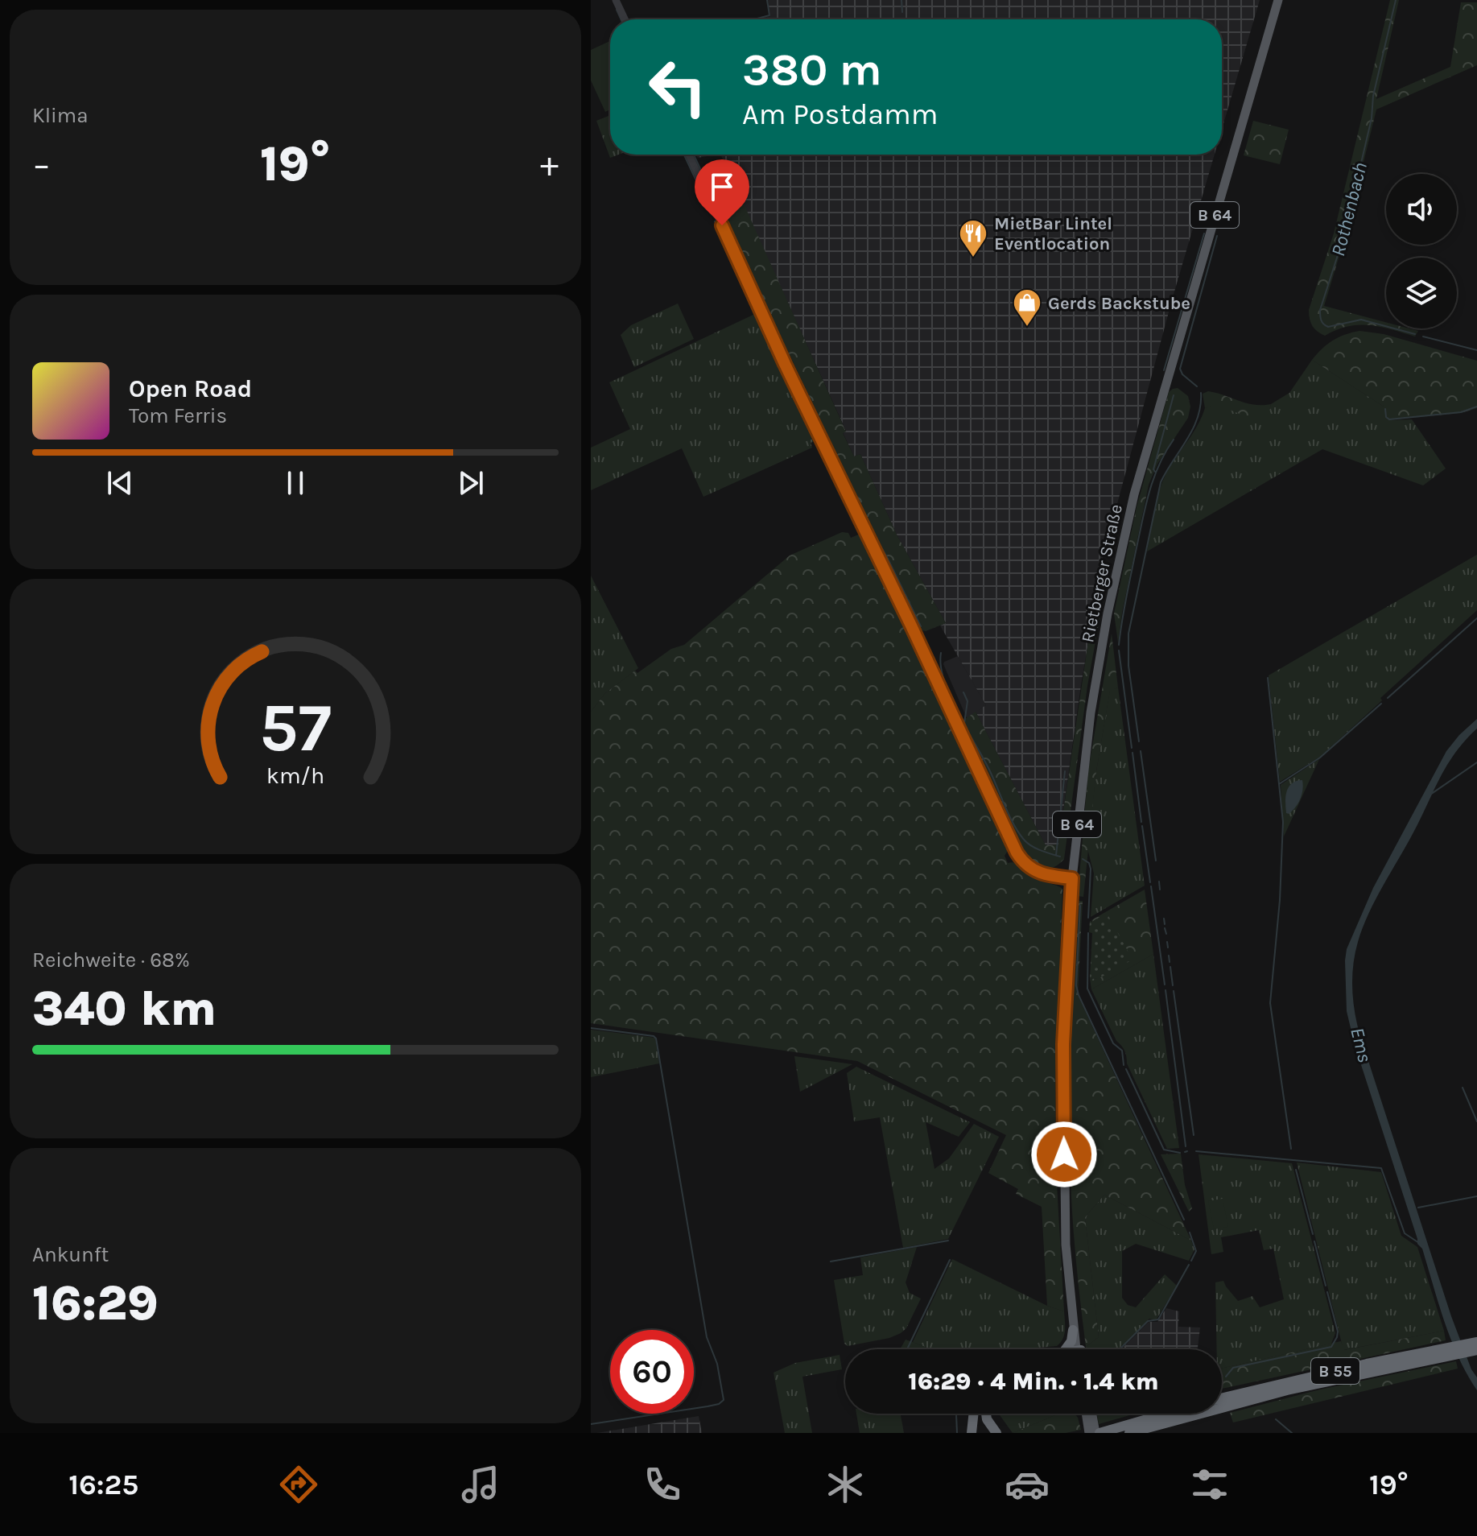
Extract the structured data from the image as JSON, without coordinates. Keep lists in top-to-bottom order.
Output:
{
  "streets": {
    "highway": ["B 64", "B 55"],
    "main road": ["Rietberger Straße"]
  },
  "crossings": [
    ["B 64", "Rietberger Straße"]
  ],
  "water": ["Rothenbach", "Ems"],
  "places": {
    "restaurant": ["MietBar Lintel Eventlocation"],
    "shop": ["Gerds Backstube"]
  },
  "page": {
    "tile": [
      "Klima",
      ["Reichweite · 68%", "340 km"],
      ["Ankunft", "16:29"]
    ],
    "turn": ["380 m", "Am Postdamm"],
    "heat": ["−", "19°", "+"],
    "song": ["Open Road", "Tom Ferris"],
    "limit": "60",
    "trip": "16:29 · 4 Min. · 1.4 km",
    "tabs": ["16:25", "19°"],
    "gauge": ["57", "km/h"]
  }
}
